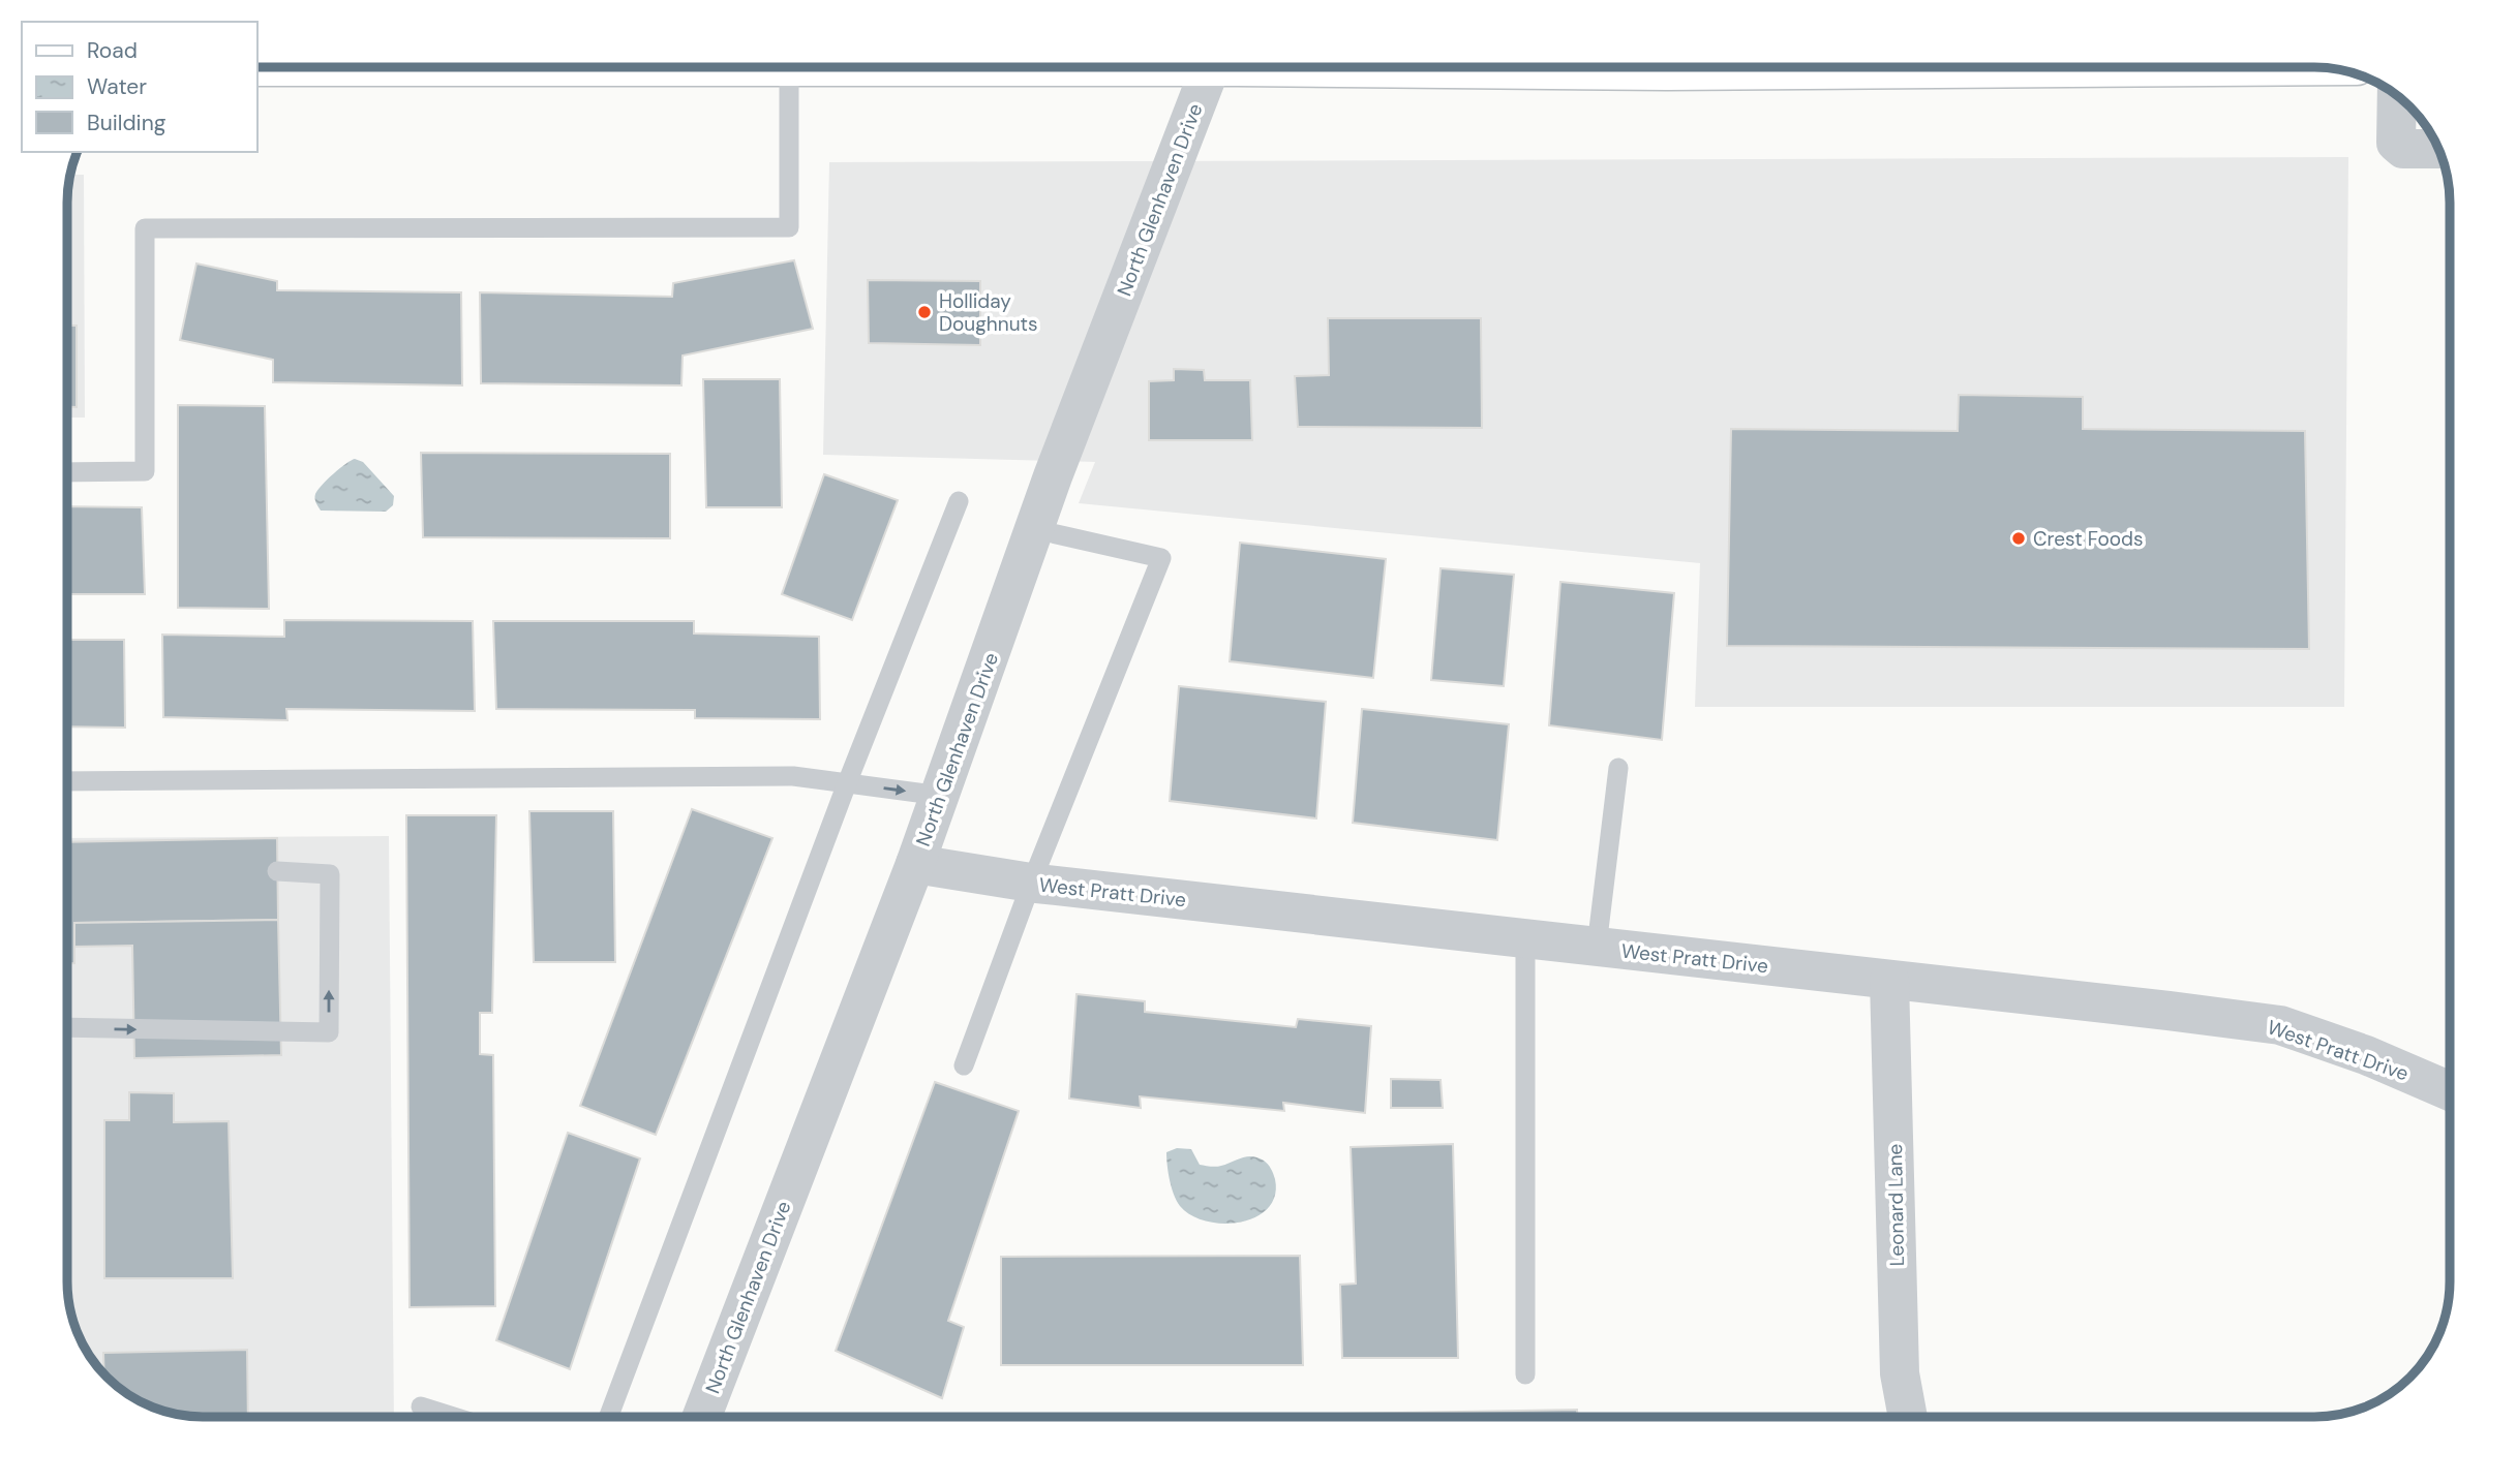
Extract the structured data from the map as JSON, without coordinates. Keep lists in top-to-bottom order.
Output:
{
  "streets": {
    "street": ["North Glenhaven Drive", "West Pratt Drive", "Leonard Lane"]
  },
  "crossings": [
    ["North Glenhaven Drive", "West Pratt Drive"],
    ["West Pratt Drive", "Leonard Lane"]
  ],
  "places": ["Holliday Doughnuts", "Crest Foods"],
  "legend": ["Road", "Water", "Building"]
}
